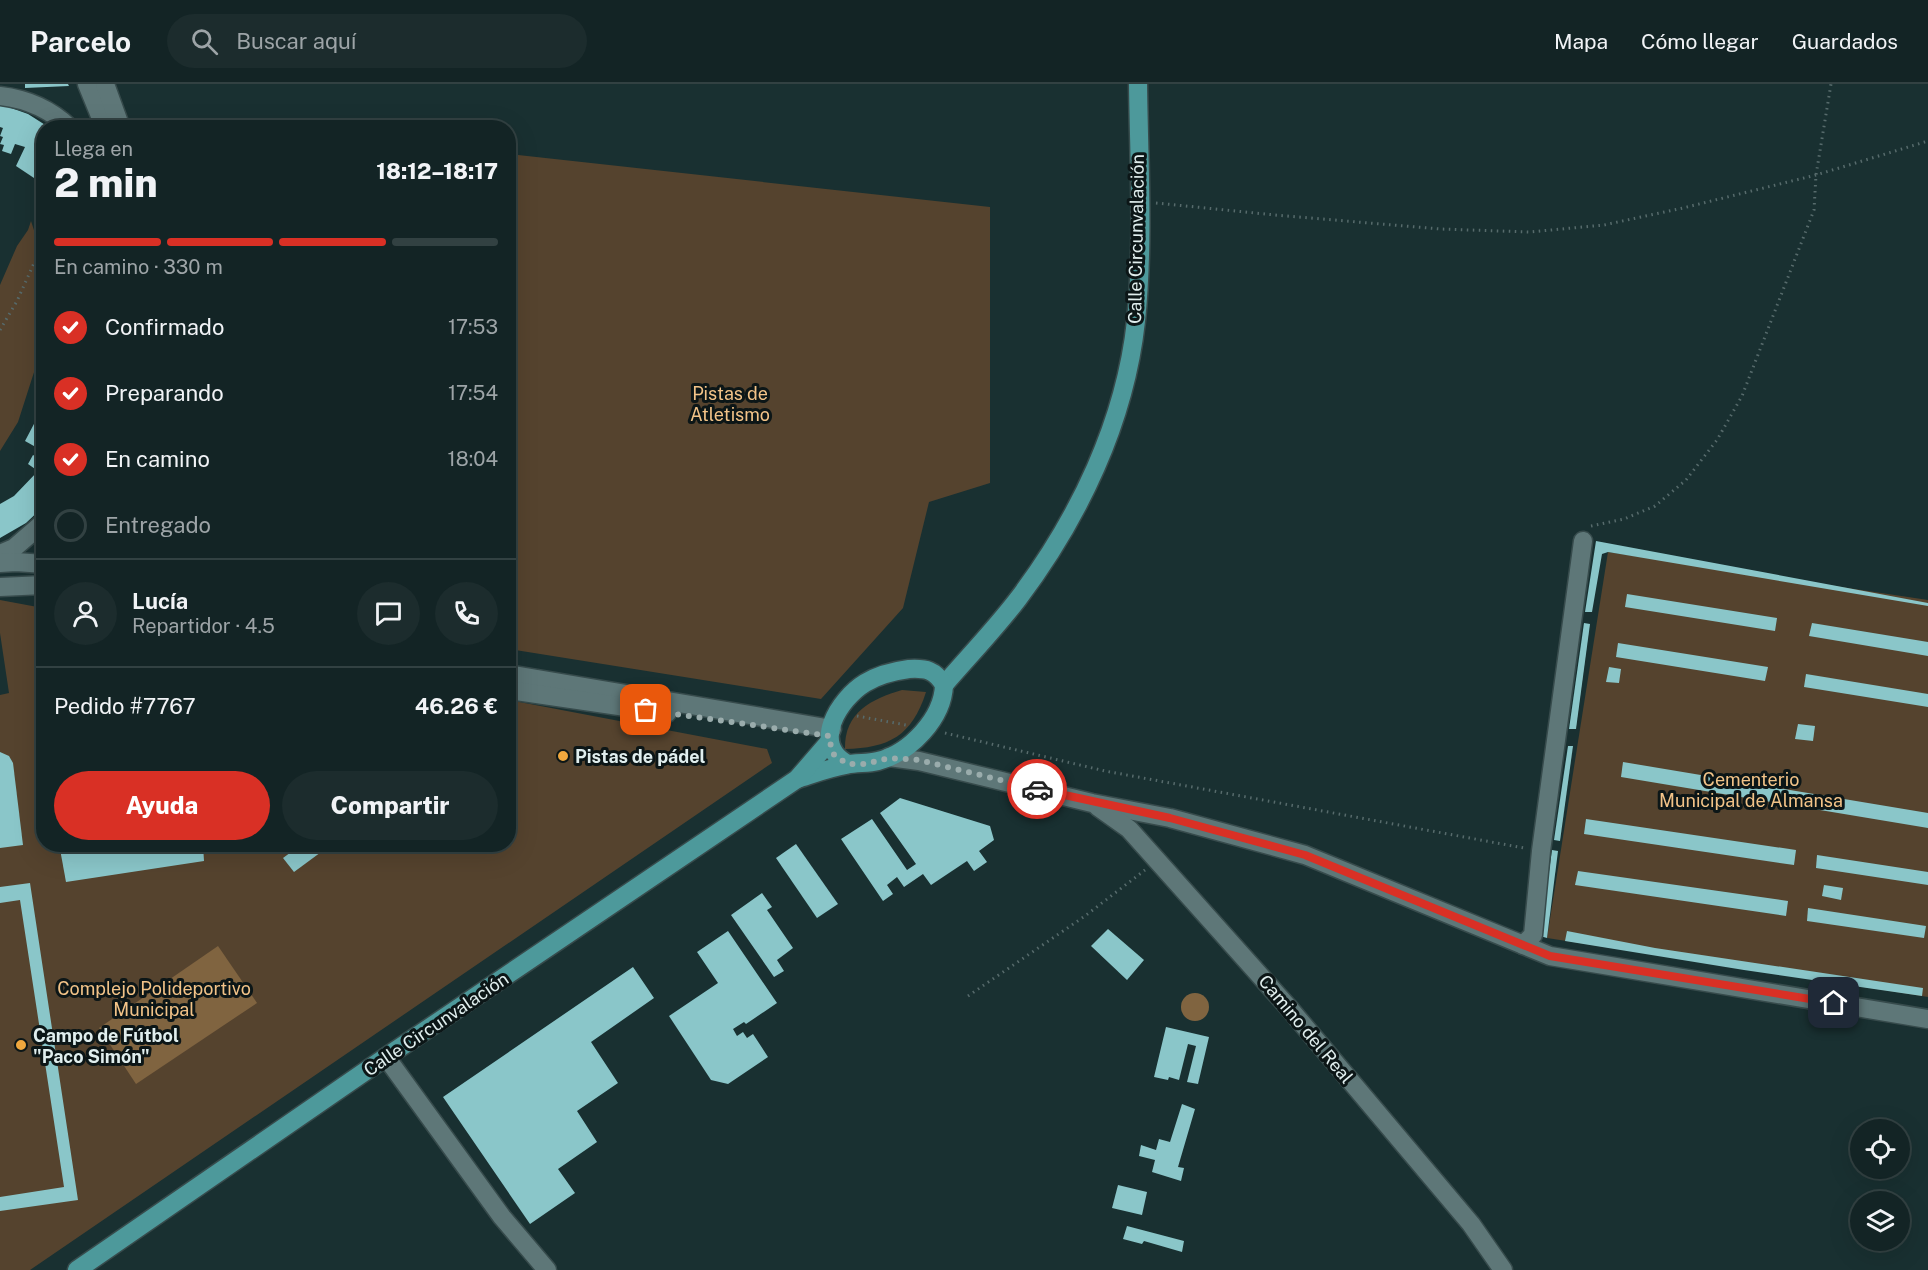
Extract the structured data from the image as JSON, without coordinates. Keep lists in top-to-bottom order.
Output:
{
  "streets": {
    "main road": ["Calle Circunvalación"],
    "street": ["Camino del Real"]
  },
  "parks": ["Pistas de Atletismo", "Cementerio Municipal de Almansa", "Complejo Polideportivo Municipal"],
  "places": ["Pistas de pádel", "Campo de Fútbol \"Paco Simón\""],
  "page": {
    "header": "Parcelo",
    "search": "Buscar aquí",
    "nav": ["Mapa", "Cómo llegar", "Guardados"],
    "heading": ["2 min", "Llega en", "18:12–18:17"],
    "panel": [
      "Lucía",
      "Repartidor · 4.5",
      "Pedido #7767",
      "46.26 €"
    ],
    "bar": "En camino · 330 m",
    "list": [
      ["Confirmado", "17:53"],
      ["Preparando", "17:54"],
      ["En camino", "18:04"],
      "Entregado"
    ],
    "buttons": ["Ayuda", "Compartir"]
  }
}
